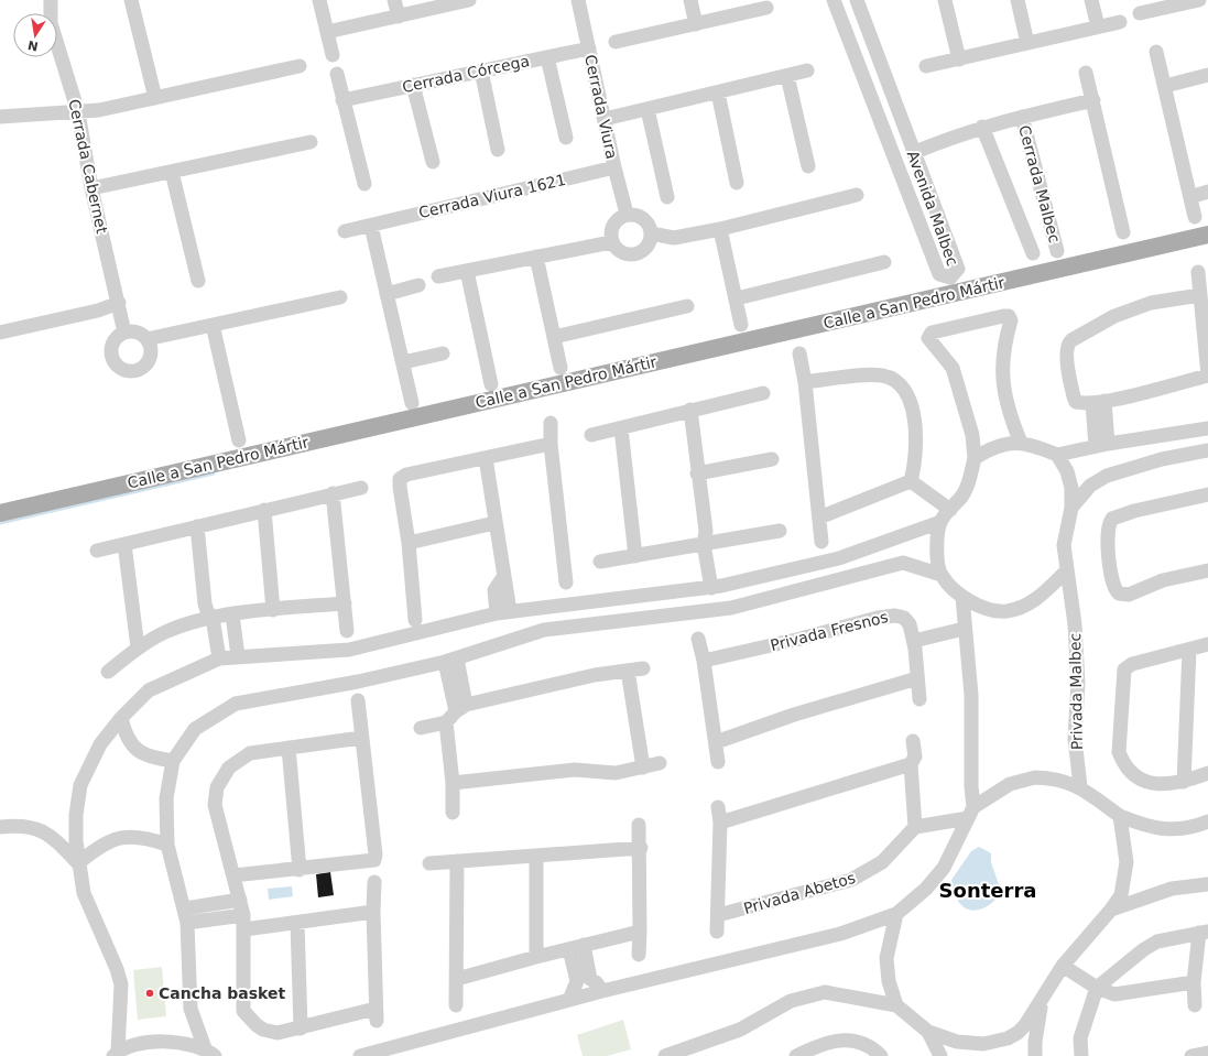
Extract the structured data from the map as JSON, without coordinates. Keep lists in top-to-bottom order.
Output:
{
  "streets": {
    "main road": ["Calle a San Pedro Mártir"],
    "street": [
      "Cerrada Córcega",
      "Cerrada Viura",
      "Cerrada Cabernet",
      "Cerrada Malbec",
      "Cerrada Viura 1621",
      "Avenida Malbec",
      "Privada Fresnos",
      "Privada Malbec",
      "Privada Abetos"
    ]
  },
  "crossings": [
    ["Cerrada Córcega", "Cerrada Viura"],
    ["Cerrada Viura", "Cerrada Viura 1621"],
    ["Cerrada Malbec", "Avenida Malbec"]
  ],
  "districts": ["Sonterra"],
  "places": ["Cancha basket"],
  "north": "bottom"
}
